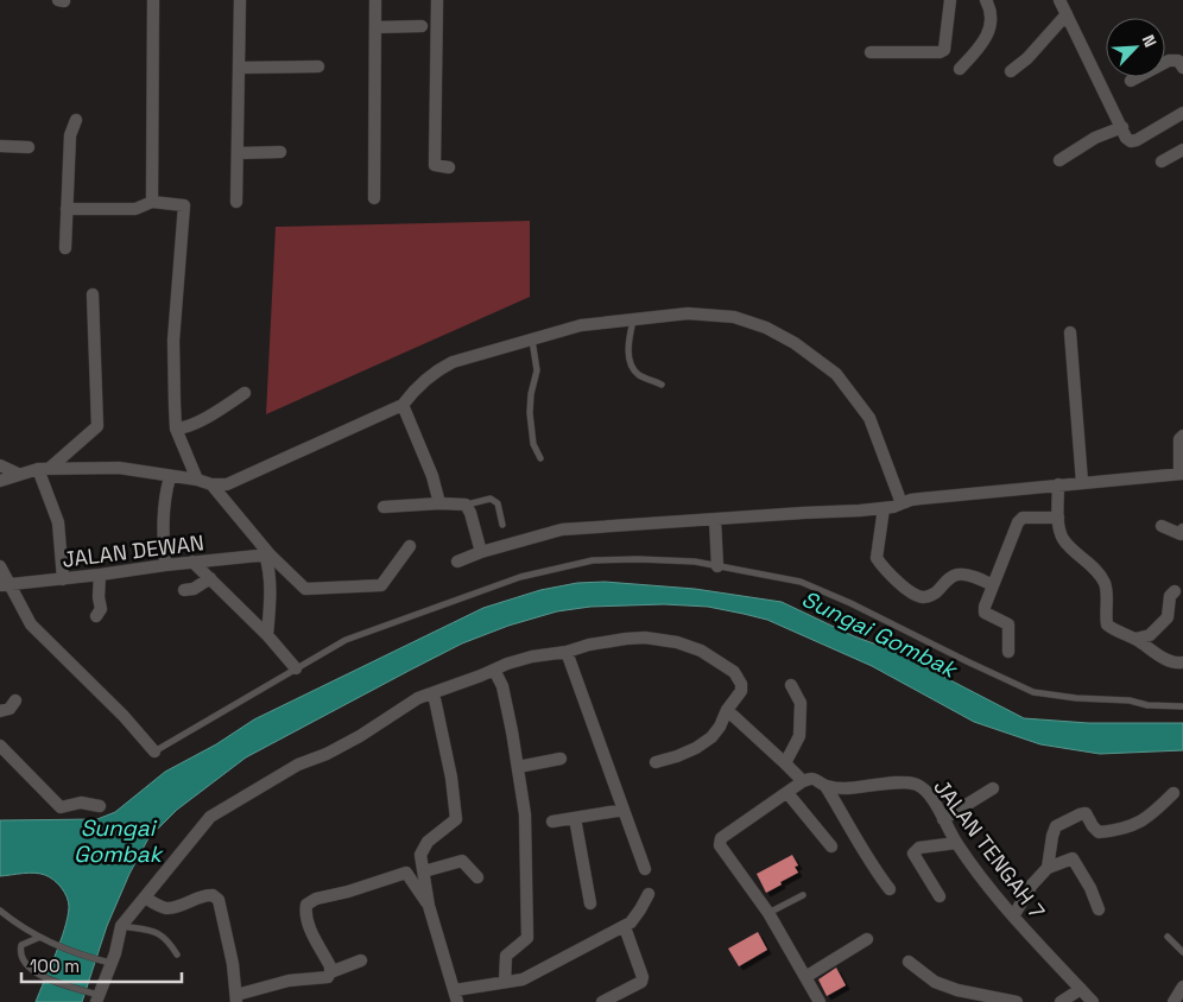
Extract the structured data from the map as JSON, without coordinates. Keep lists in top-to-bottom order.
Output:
{
  "streets": {
    "street": ["JALAN DEWAN", "JALAN TENGAH 7"]
  },
  "water": ["Sungai Gombak"],
  "scale_bar": "100 m",
  "north": "top right"
}
